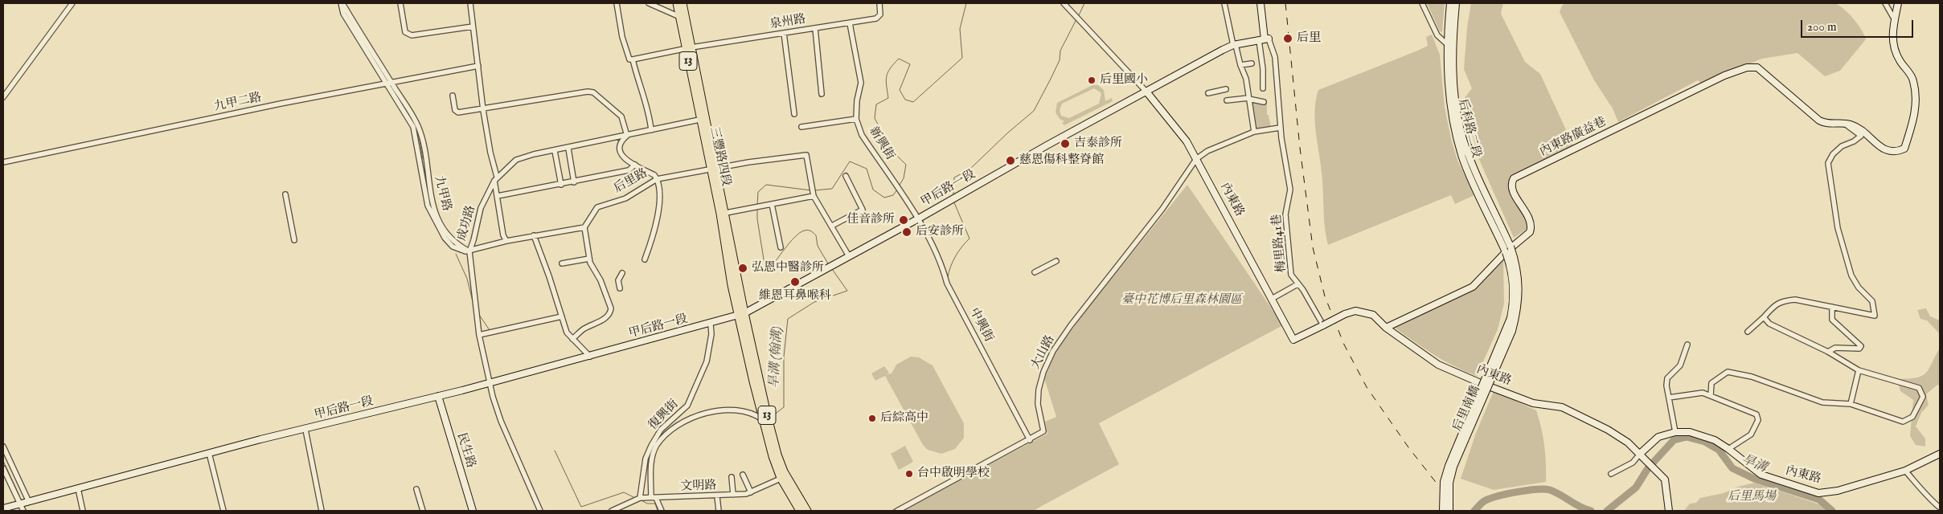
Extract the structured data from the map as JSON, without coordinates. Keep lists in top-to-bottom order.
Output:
{
  "streets": {
    "main road": ["13", "三豐路四段"],
    "street": [
      "泉州路",
      "九甲二路",
      "后科路二段",
      "內東路廣益巷",
      "新興街",
      "后里路",
      "甲后路一段",
      "九甲路",
      "內東路",
      "成功路",
      "梅里路41巷",
      "中興街",
      "大山路",
      "后里南橋",
      "復興街",
      "民生路",
      "文明路"
    ]
  },
  "crossings": [
    ["泉州路", "新興街"],
    ["泉州路", "三豐路四段"],
    ["13", "三豐路四段"],
    ["13", "甲后路一段"],
    ["13", "復興街"],
    ["13", "文明路"],
    ["九甲二路", "九甲路"],
    ["后科路二段", "內東路廣益巷"],
    ["后科路二段", "后里南橋"],
    ["內東路廣益巷", "內東路"],
    ["內東路廣益巷", "后里南橋"],
    ["新興街", "甲后路一段"],
    ["新興街", "中興街"],
    ["三豐路四段", "后里路"],
    ["三豐路四段", "甲后路一段"],
    ["三豐路四段", "成功路"],
    ["甲后路一段", "內東路"],
    ["甲后路一段", "成功路"],
    ["甲后路一段", "梅里路41巷"],
    ["甲后路一段", "中興街"],
    ["甲后路一段", "復興街"],
    ["甲后路一段", "民生路"],
    ["九甲路", "成功路"],
    ["內東路", "梅里路41巷"],
    ["內東路", "大山路"],
    ["中興街", "大山路"],
    ["復興街", "文明路"]
  ],
  "water": ["旱溝 (翰溝)", "旱溝"],
  "parks": ["臺中花博后里森林園區", "后里馬場"],
  "places": [
    "后里",
    "后里國小",
    "吉泰診所",
    "慈恩傷科整脊館",
    "佳音診所",
    "后安診所",
    "弘恩中醫診所",
    "維恩耳鼻喉科",
    "后綜高中",
    "台中啟明學校"
  ],
  "scale_bar": "200 m"
}
